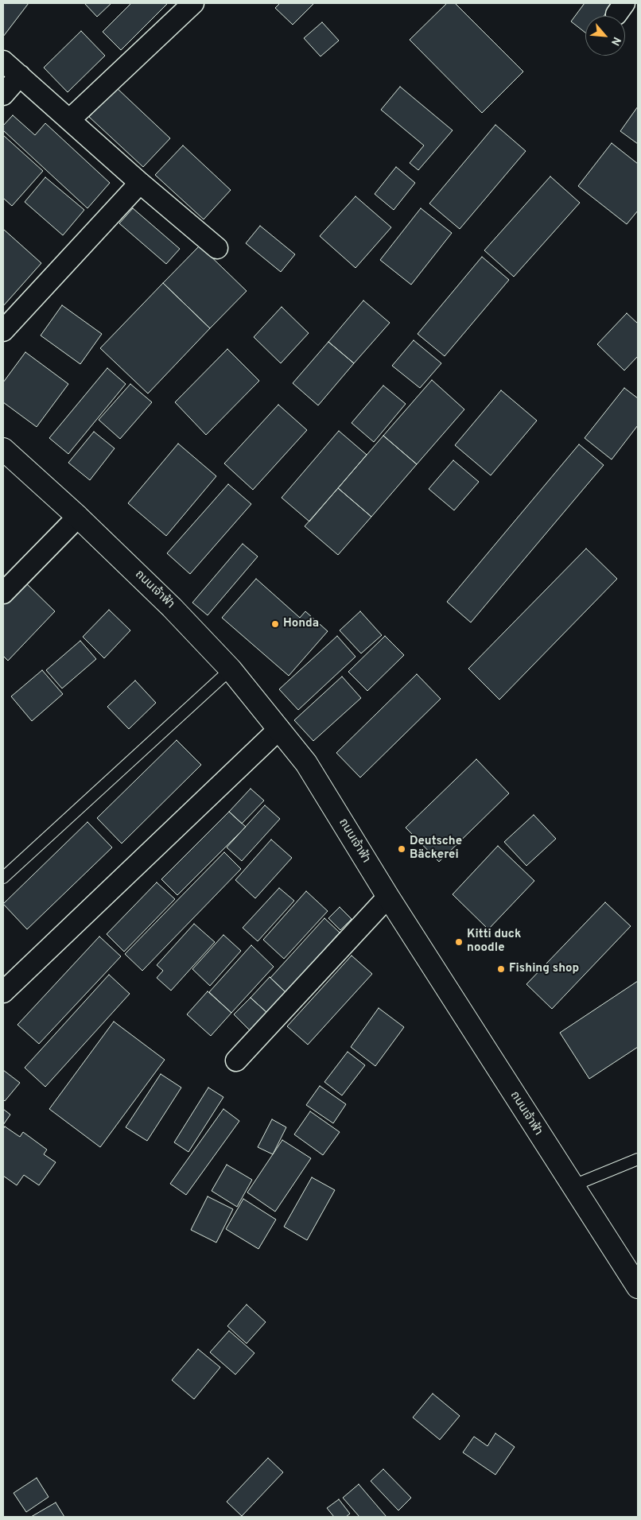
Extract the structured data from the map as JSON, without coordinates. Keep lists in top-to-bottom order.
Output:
{
  "streets": {
    "main road": ["ถนนเจ้าฟ้า"]
  },
  "places": [
    "Honda",
    "Deutsche Bäckerei",
    "Kitti duck noodle",
    "Fishing shop"
  ],
  "north": "bottom right"
}
